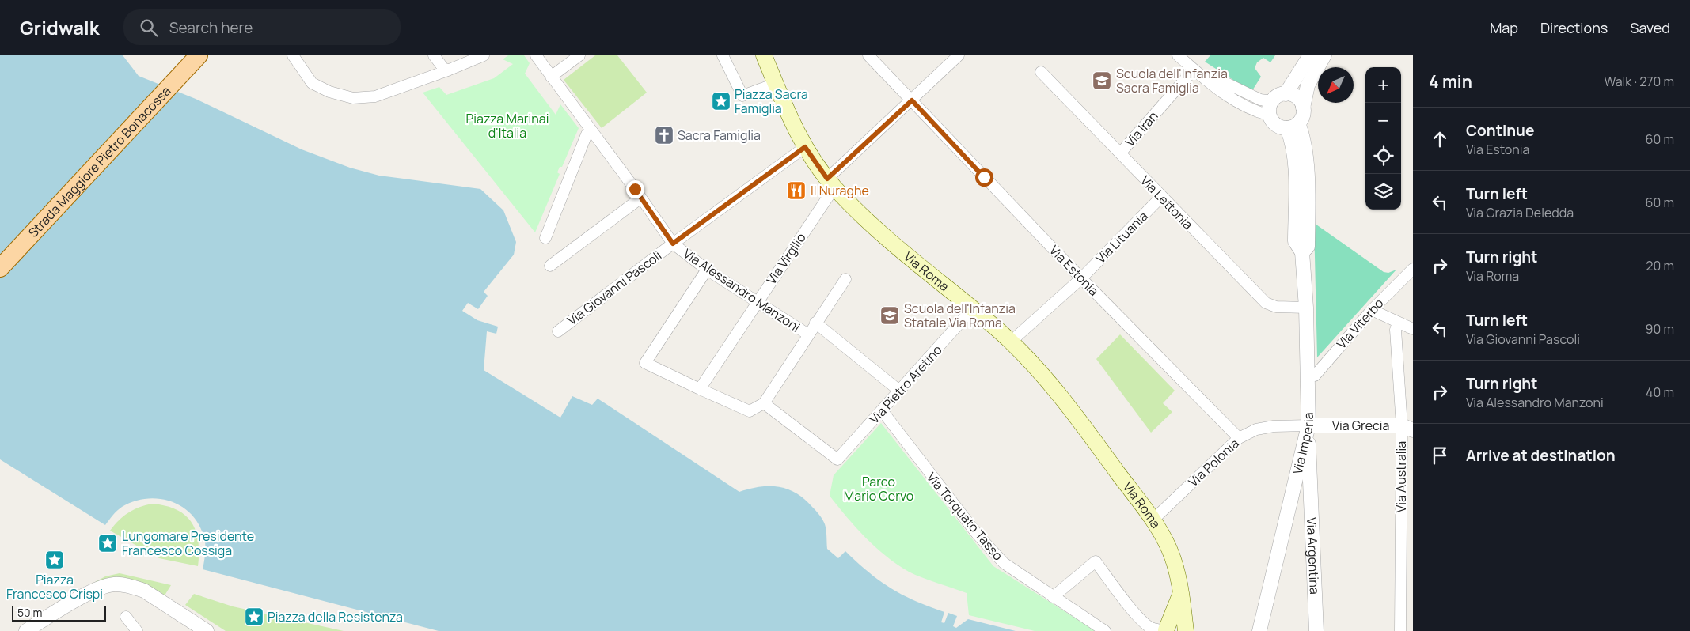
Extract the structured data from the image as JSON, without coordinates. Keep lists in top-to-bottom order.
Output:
{
  "streets": {
    "main road": ["Strada Maggiore Pietro Bonacossa", "Via Roma"],
    "street": [
      "Via Iran",
      "Via Lettonia",
      "Via Lituania",
      "Via Virgilio",
      "Via Estonia",
      "Via Giovanni Pascoli",
      "Via Alessandro Manzoni",
      "Via Viterbo",
      "Via Pietro Aretino",
      "Via Grecia",
      "Via Imperia",
      "Via Polonia",
      "Via Australia",
      "Via Torquato Tasso",
      "Via Argentina"
    ]
  },
  "crossings": [
    ["Via Iran", "Via Lettonia"],
    ["Via Lettonia", "Via Lituania"],
    ["Via Lettonia", "Via Imperia"],
    ["Via Lituania", "Via Roma"],
    ["Via Lituania", "Via Estonia"],
    ["Via Virgilio", "Via Roma"],
    ["Via Virgilio", "Via Estonia"],
    ["Via Virgilio", "Via Alessandro Manzoni"],
    ["Via Roma", "Via Giovanni Pascoli"],
    ["Via Roma", "Via Pietro Aretino"],
    ["Via Roma", "Via Polonia"],
    ["Via Estonia", "Via Polonia"],
    ["Via Giovanni Pascoli", "Via Alessandro Manzoni"],
    ["Via Alessandro Manzoni", "Via Pietro Aretino"],
    ["Via Viterbo", "Via Imperia"],
    ["Via Pietro Aretino", "Via Torquato Tasso"],
    ["Via Grecia", "Via Imperia"],
    ["Via Grecia", "Via Polonia"],
    ["Via Grecia", "Via Australia"],
    ["Via Grecia", "Via Argentina"],
    ["Via Imperia", "Via Polonia"],
    ["Via Imperia", "Via Argentina"],
    ["Via Polonia", "Via Argentina"]
  ],
  "parks": ["Piazza Marinai d'Italia", "Parco Mario Cervo"],
  "places": {
    "school or university": ["Scuola dell'Infanzia Sacra Famiglia", "Scuola dell'Infanzia Statale Via Roma"],
    "place": [
      "Piazza Sacra Famiglia",
      "Lungomare Presidente Francesco Cossiga",
      "Piazza Francesco Crispi",
      "Piazza della Resistenza"
    ],
    "church": ["Sacra Famiglia"],
    "restaurant": ["Il Nuraghe"]
  },
  "scale_bar": "50 m",
  "north": "bottom left",
  "page": {
    "header": "Gridwalk",
    "search": "Search here",
    "nav": ["Map", "Directions", "Saved"],
    "heading": ["4 min", "Walk · 270 m"],
    "map_buttons": ["+", "−"],
    "list": [
      ["Continue", "Via Estonia", "60 m"],
      ["Turn left", "Via Grazia Deledda", "60 m"],
      ["Turn right", "Via Roma", "20 m"],
      ["Turn left", "Via Giovanni Pascoli", "90 m"],
      ["Turn right", "Via Alessandro Manzoni", "40 m"],
      "Arrive at destination"
    ],
    "scale": "50 m"
  }
}
